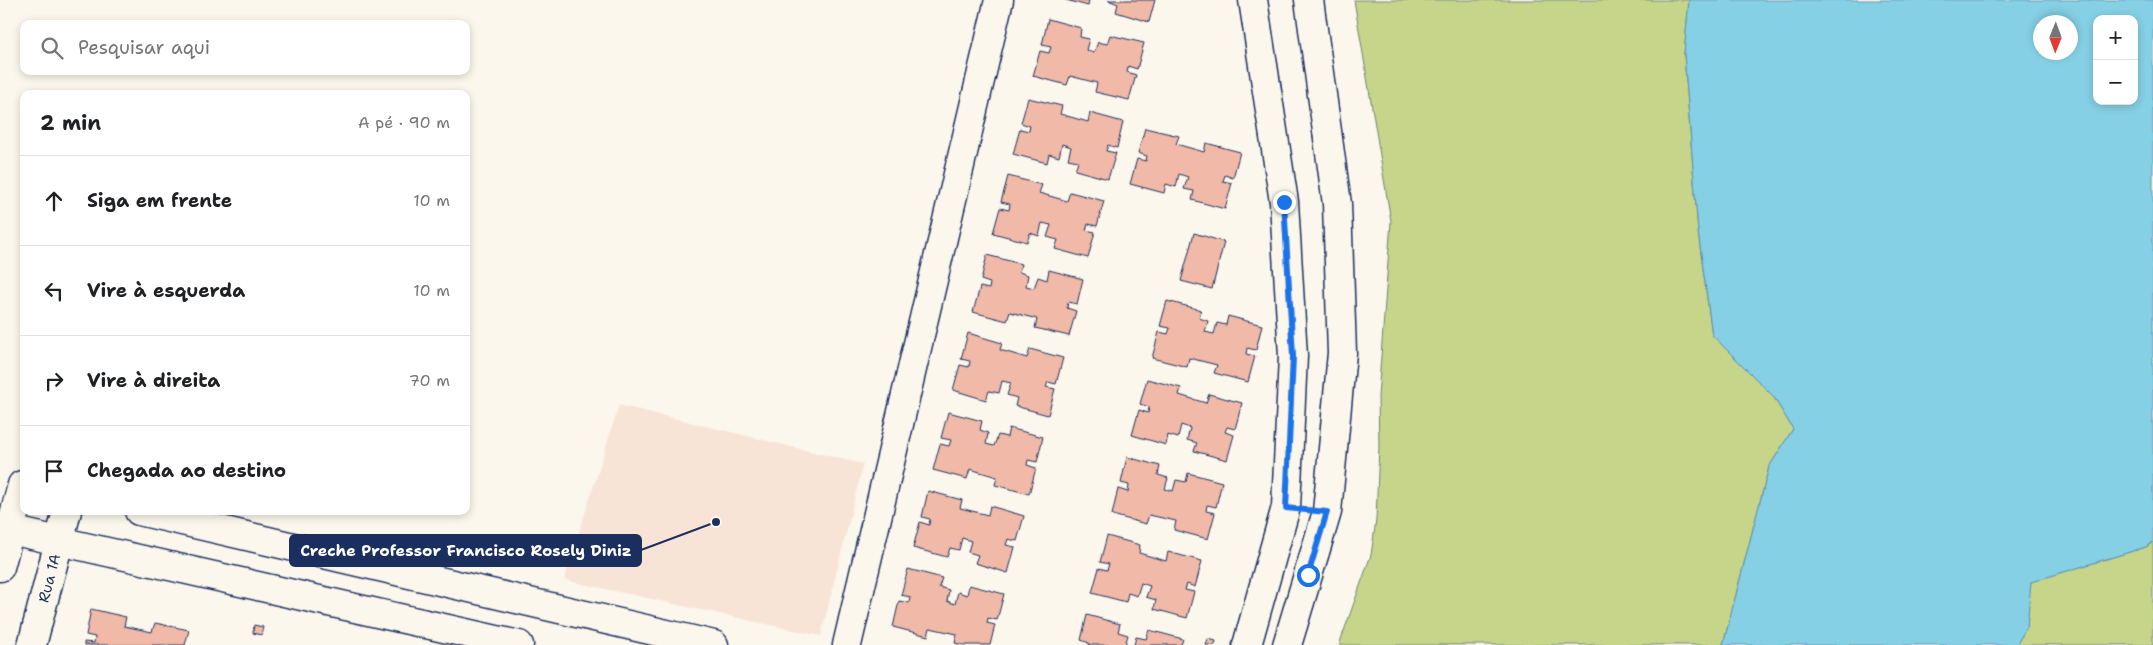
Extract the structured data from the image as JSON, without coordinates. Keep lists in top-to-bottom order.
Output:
{
  "streets": {
    "street": ["Rua 1A"]
  },
  "places": ["Creche Professor Francisco Rosely Diniz"],
  "north": "bottom",
  "page": {
    "map_buttons": ["+", "−"],
    "search": "Pesquisar aqui",
    "heading": ["2 min", "A pé · 90 m"],
    "list": [
      ["Siga em frente", "10 m"],
      ["Vire à esquerda", "10 m"],
      ["Vire à direita", "70 m"],
      "Chegada ao destino"
    ]
  }
}
